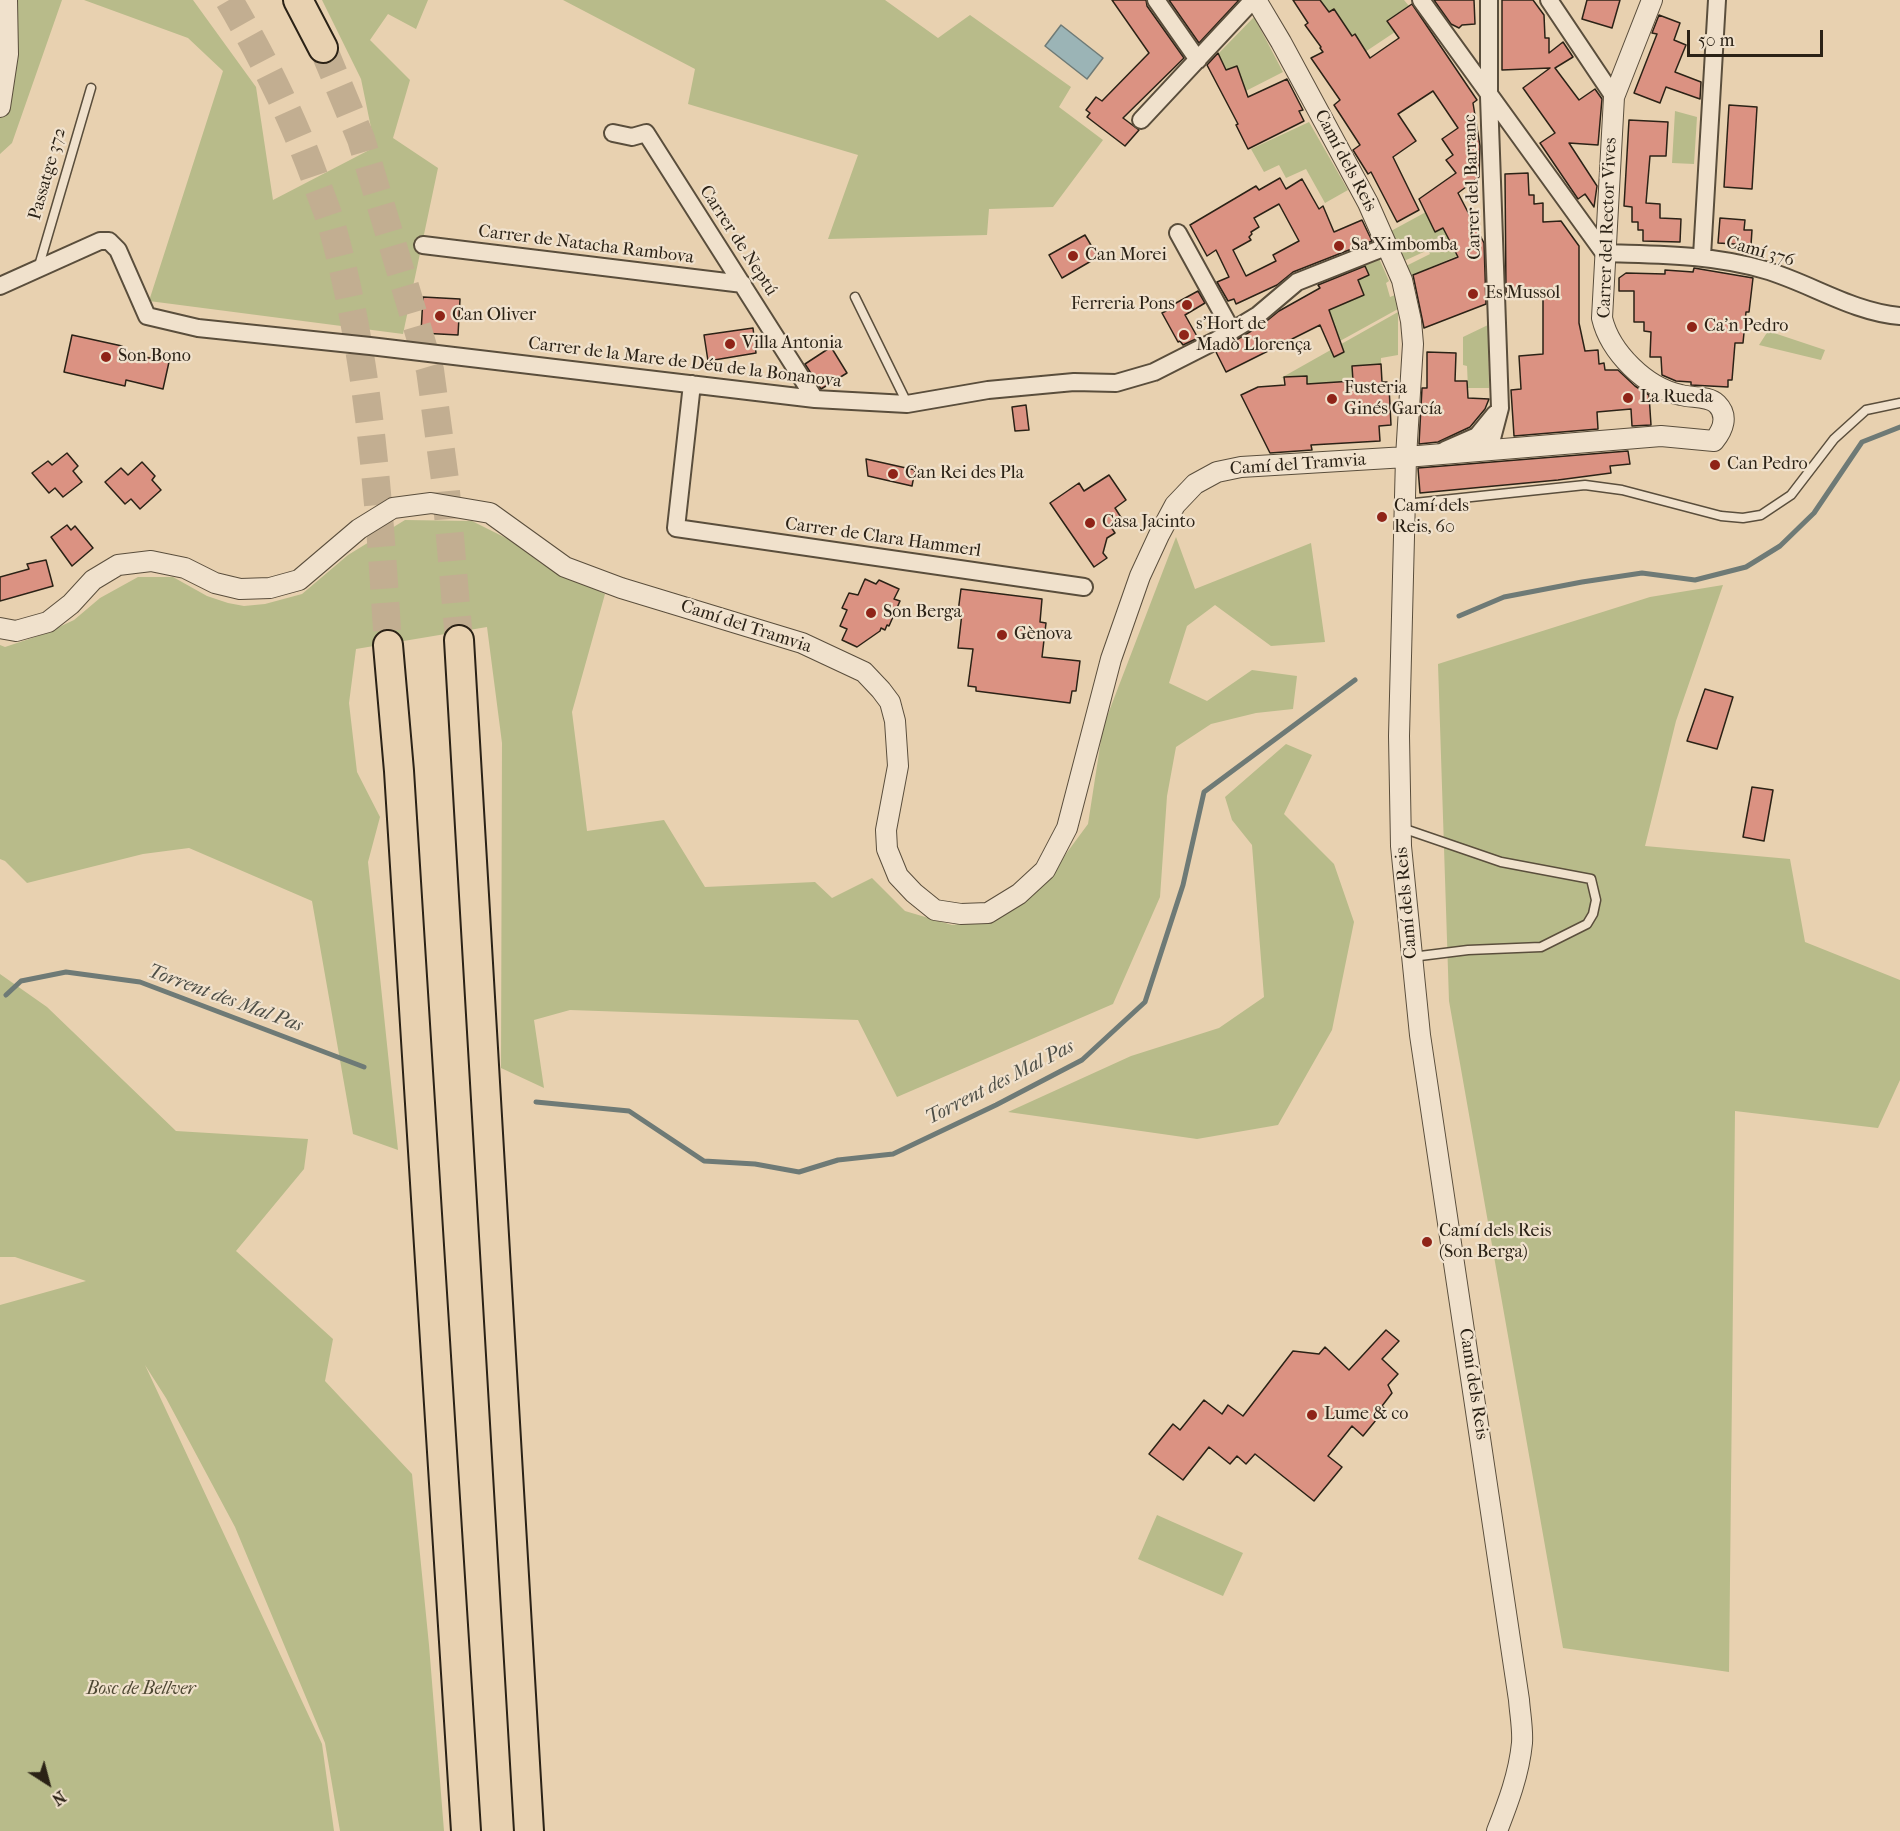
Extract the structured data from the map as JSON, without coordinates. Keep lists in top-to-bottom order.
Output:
{
  "streets": {
    "street": [
      "Camí dels Reis",
      "Carrer del Barranc",
      "Carrer del Rector Vives",
      "Carrer de Neptú",
      "Carrer de Natacha Rambova",
      "Camí 376",
      "Carrer de la Mare de Déu de la Bonanova",
      "Camí del Tramvia",
      "Carrer de Clara Hammerl"
    ],
    "lane": ["Passatge 372"]
  },
  "crossings": [
    ["Camí dels Reis", "Carrer del Rector Vives"],
    ["Camí dels Reis", "Carrer de la Mare de Déu de la Bonanova"],
    ["Camí dels Reis", "Camí del Tramvia"],
    ["Passatge 372", "Carrer de la Mare de Déu de la Bonanova"],
    ["Carrer del Barranc", "Carrer del Rector Vives"],
    ["Carrer del Rector Vives", "Camí 376"],
    ["Carrer del Rector Vives", "Camí del Tramvia"],
    ["Carrer de Neptú", "Carrer de Natacha Rambova"],
    ["Carrer de Neptú", "Carrer de la Mare de Déu de la Bonanova"],
    ["Carrer de la Mare de Déu de la Bonanova", "Carrer de Clara Hammerl"]
  ],
  "water": ["Torrent des Mal Pas"],
  "parks": ["Bosc de Bellver"],
  "places": [
    "Sa Ximbomba",
    "Can Morei",
    "Es Mussol",
    "Ferreria Pons",
    "Can Oliver",
    "Ca'n Pedro",
    "s'Hort de Madò Llorença",
    "Villa Antonia",
    "Son Bono",
    "La Rueda",
    "Fusteria Ginés García",
    "Can Pedro",
    "Can Rei des Pla",
    "Camí dels Reis, 60",
    "Casa Jacinto",
    "Son Berga",
    "Gènova",
    "Camí dels Reis (Son Berga)",
    "Lume & co"
  ],
  "scale_bar": "50 m",
  "north": "bottom right"
}
